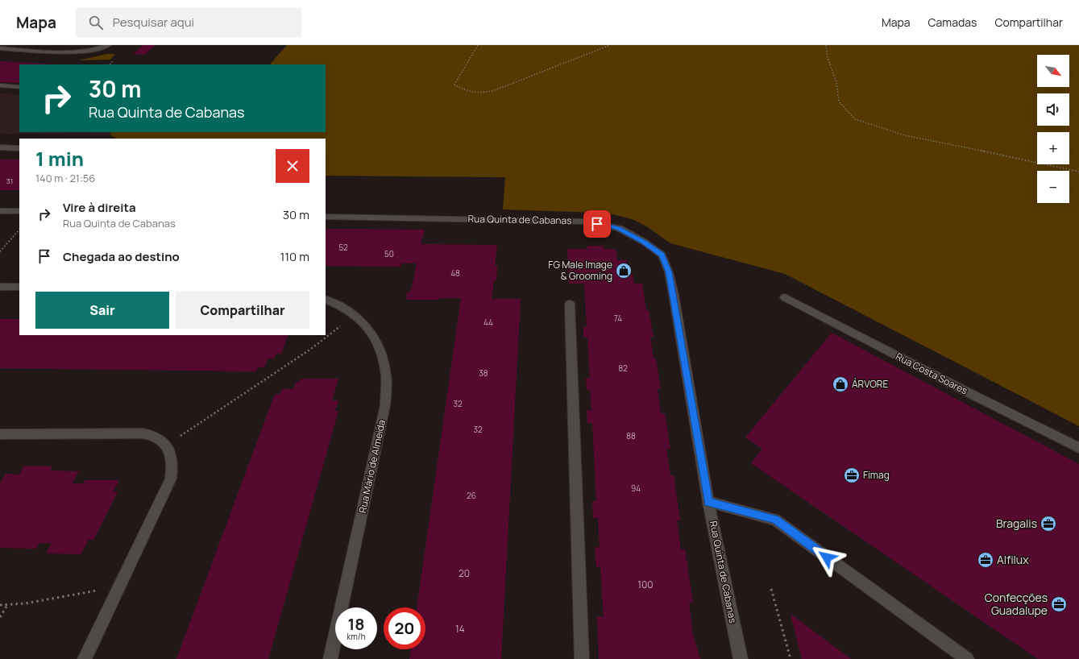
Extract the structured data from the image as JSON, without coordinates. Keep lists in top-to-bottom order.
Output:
{
  "streets": {
    "street": ["Rua Quinta de Cabanas", "Rua Costa Soares", "Rua Mário de Almeida"]
  },
  "places": {
    "shop": ["FG Male Image & Grooming", "ÁRVORE"],
    "office": [
      "Fimag",
      "Bragalis",
      "Alfilux",
      "Confecções Guadalupe"
    ]
  },
  "house_numbers": [
    "31",
    "52",
    "50",
    "48",
    "74",
    "44",
    "82",
    "38",
    "32",
    "32",
    "88",
    "94",
    "26",
    "20",
    "100",
    "14"
  ],
  "north": "bottom right",
  "page": {
    "header": "Mapa",
    "search": "Pesquisar aqui",
    "nav": ["Mapa", "Camadas", "Compartilhar"],
    "map_buttons": ["+", "−"],
    "turn": ["30 m", "Rua Quinta de Cabanas"],
    "heading": ["1 min", "140 m · 21:56"],
    "list": [
      {
        "name": "Vire à direita",
        "note": "Rua Quinta de Cabanas",
        "value": "30 m"
      },
      {
        "name": "Chegada ao destino",
        "value": "110 m"
      }
    ],
    "buttons": ["Sair", "Compartilhar"],
    "speed": "18 km/h",
    "limit": "20"
  }
}
